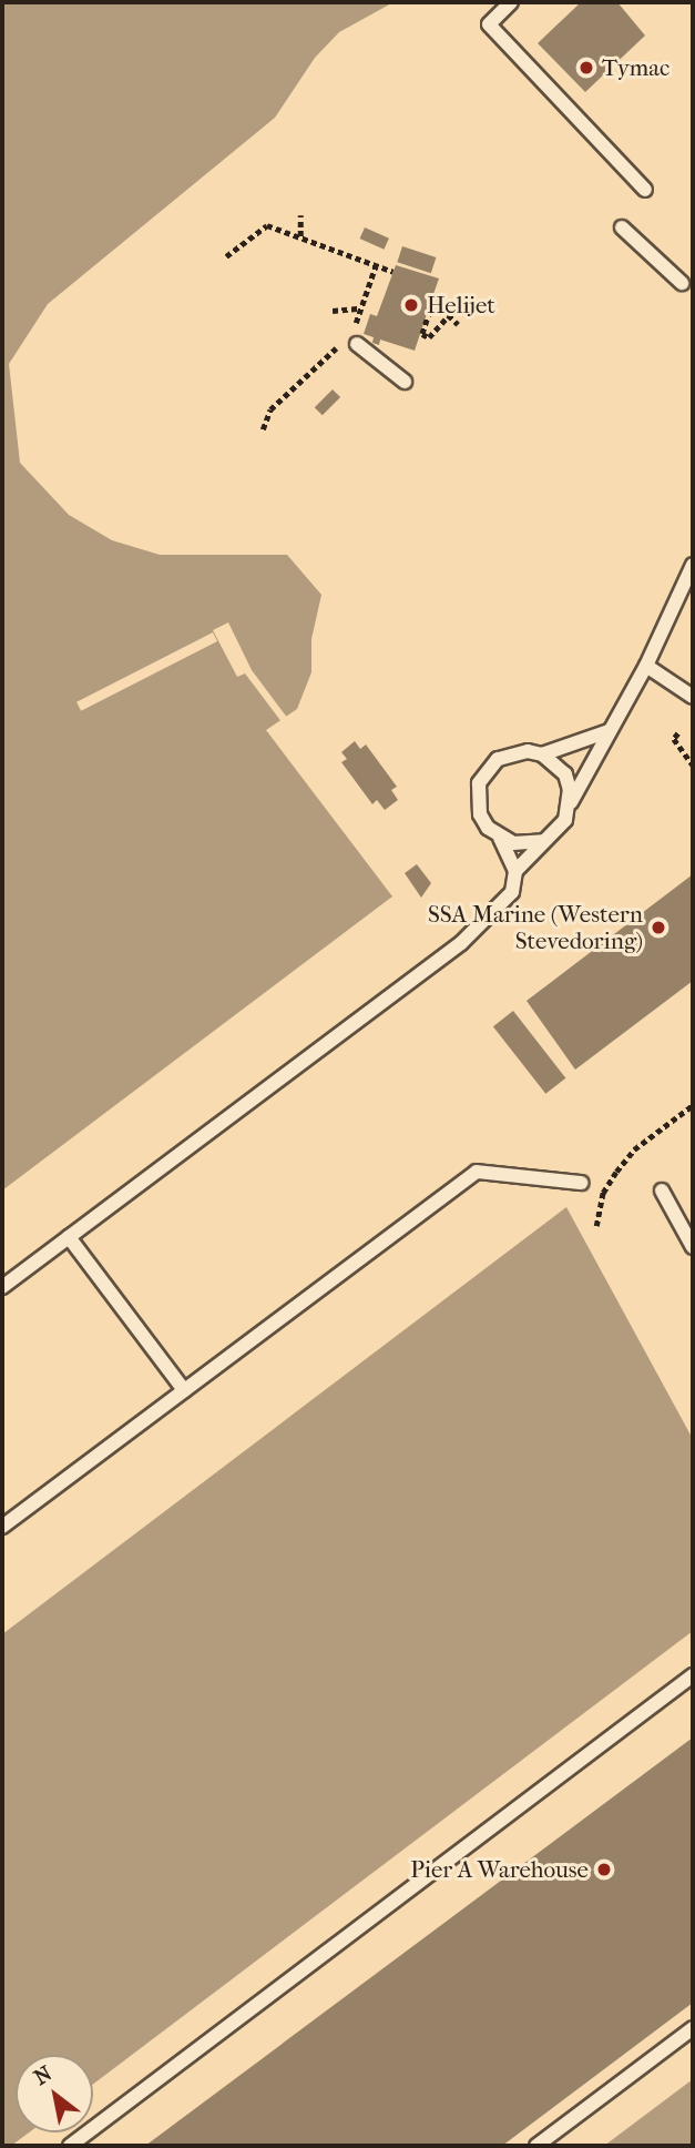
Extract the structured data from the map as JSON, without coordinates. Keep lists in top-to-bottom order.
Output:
{
  "places": [
    "Tymac",
    "Helijet",
    "SSA Marine (Western Stevedoring)",
    "Pier A Warehouse"
  ],
  "north": "top left"
}
